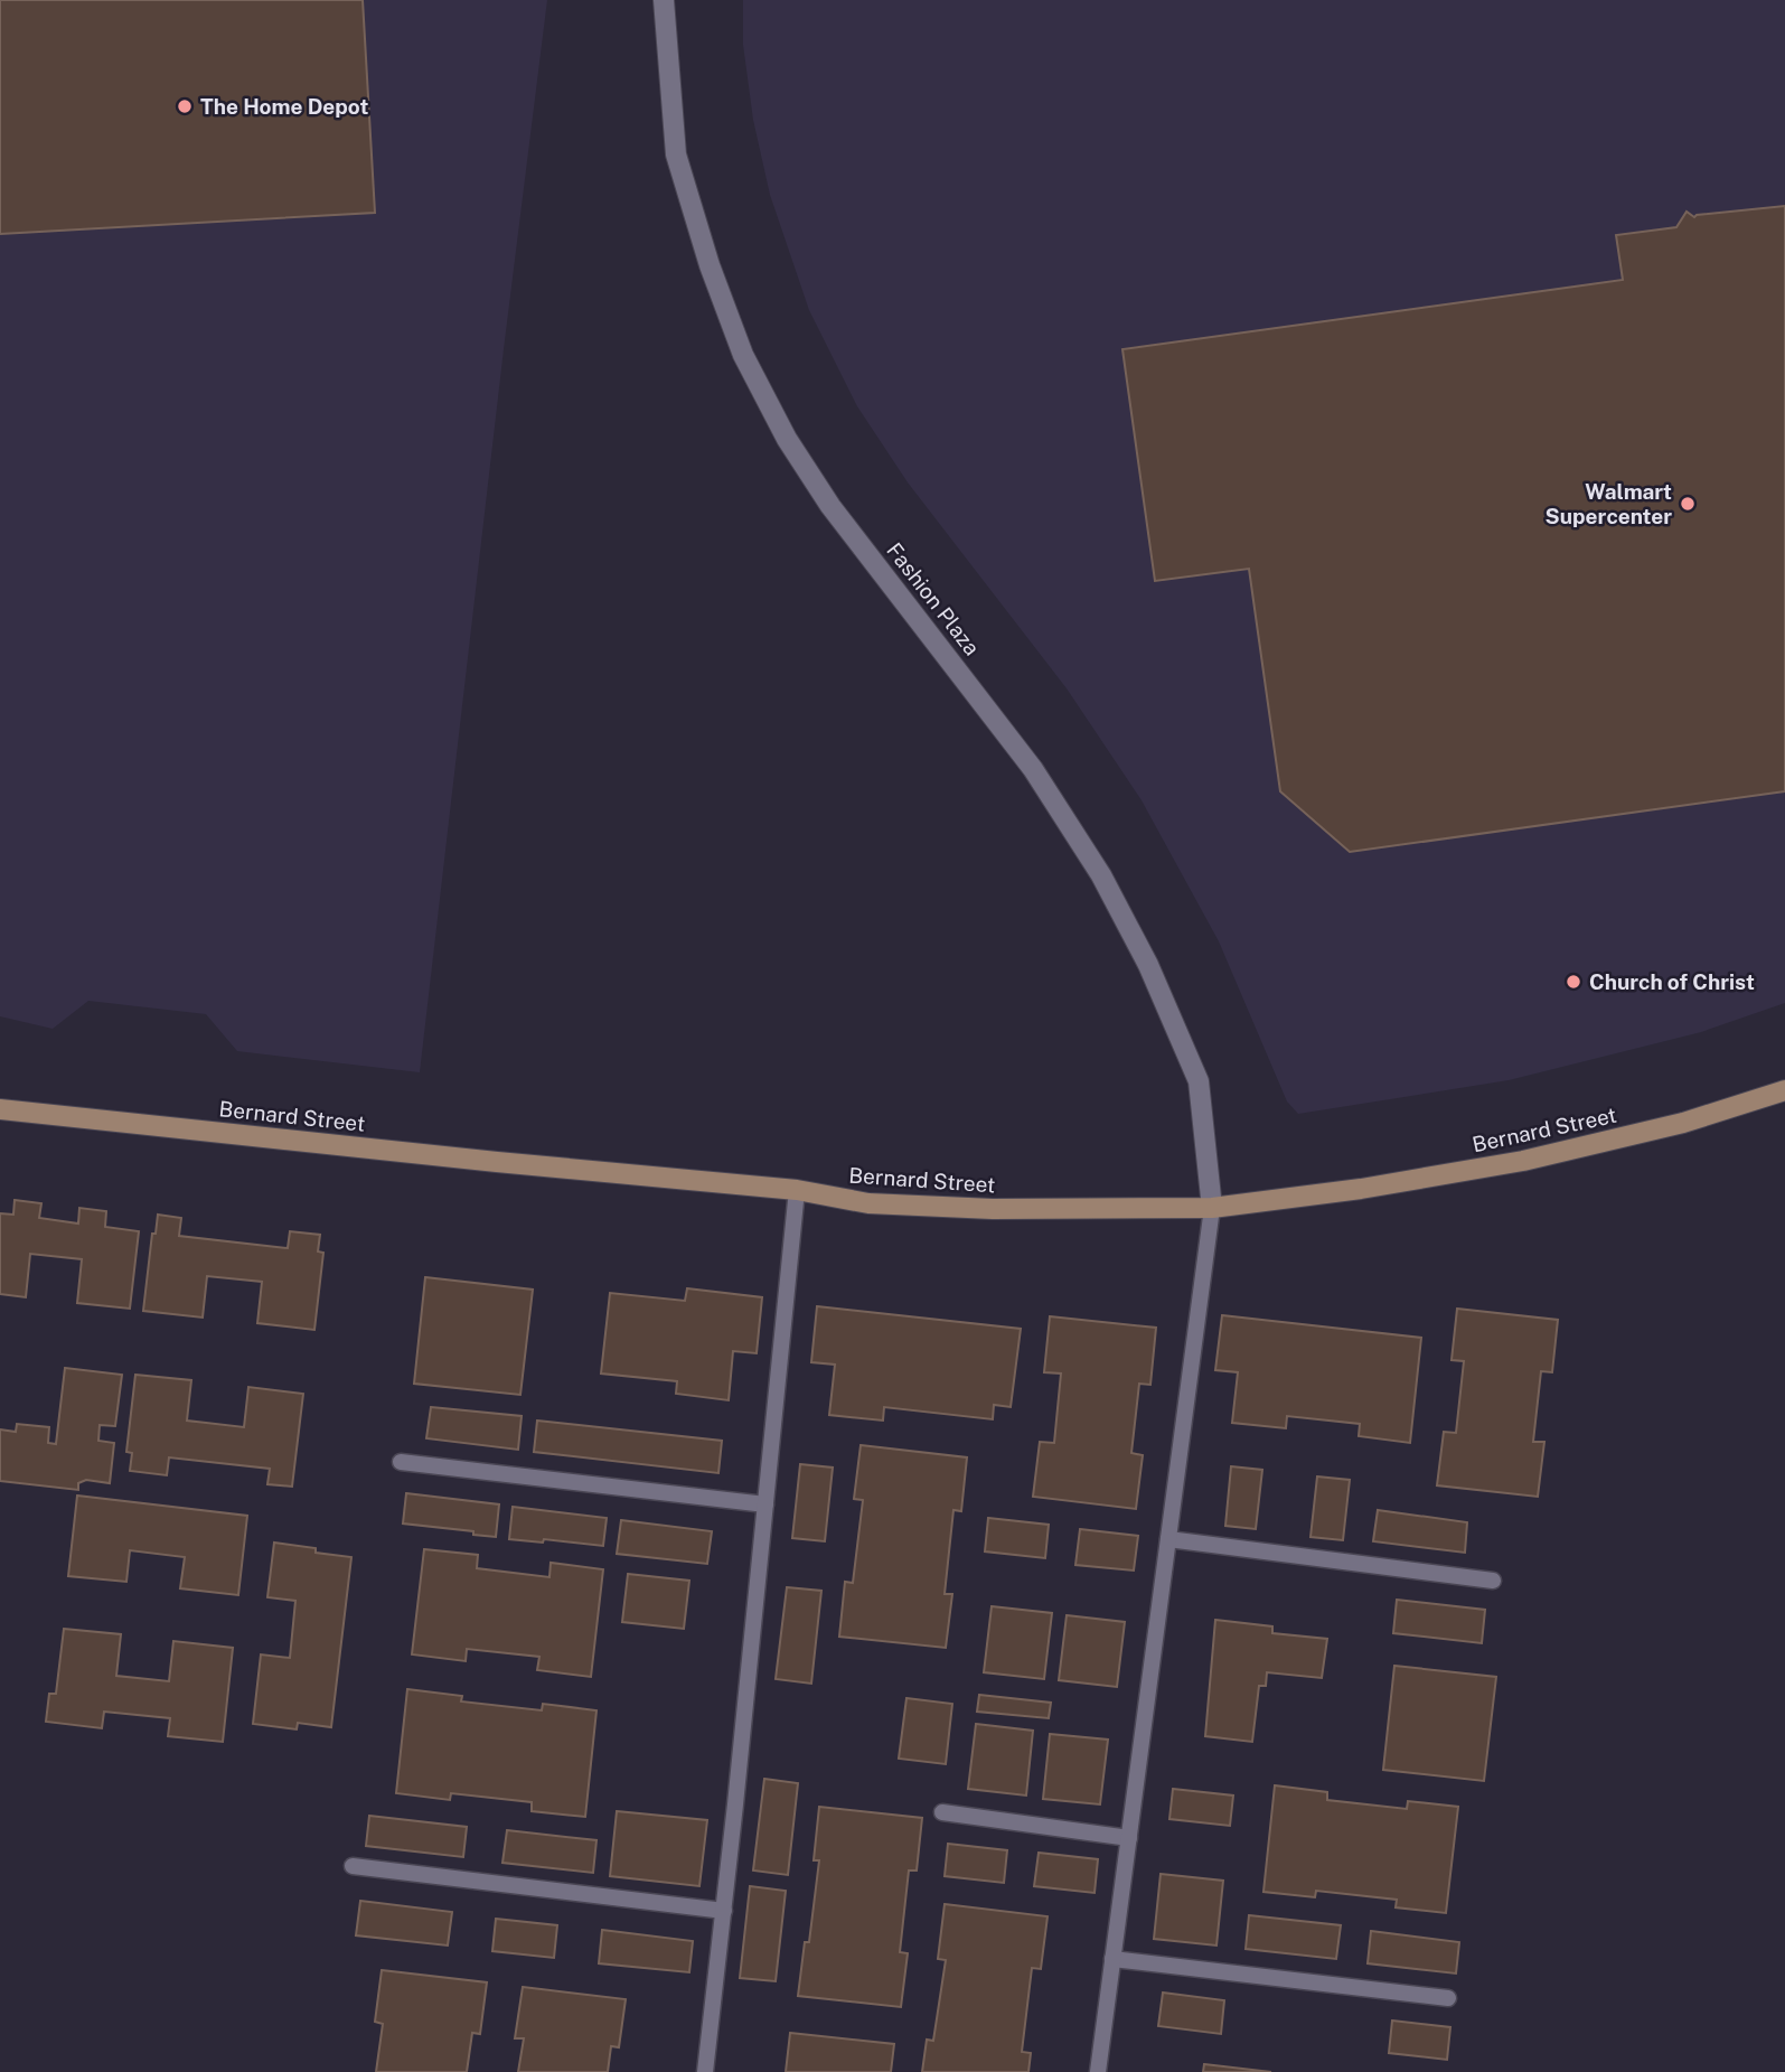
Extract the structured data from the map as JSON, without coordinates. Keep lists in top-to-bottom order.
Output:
{
  "streets": {
    "street": ["Fashion Plaza", "Bernard Street"]
  },
  "crossings": [
    ["Fashion Plaza", "Bernard Street"]
  ],
  "places": ["The Home Depot", "Walmart Supercenter", "Church of Christ"]
}
